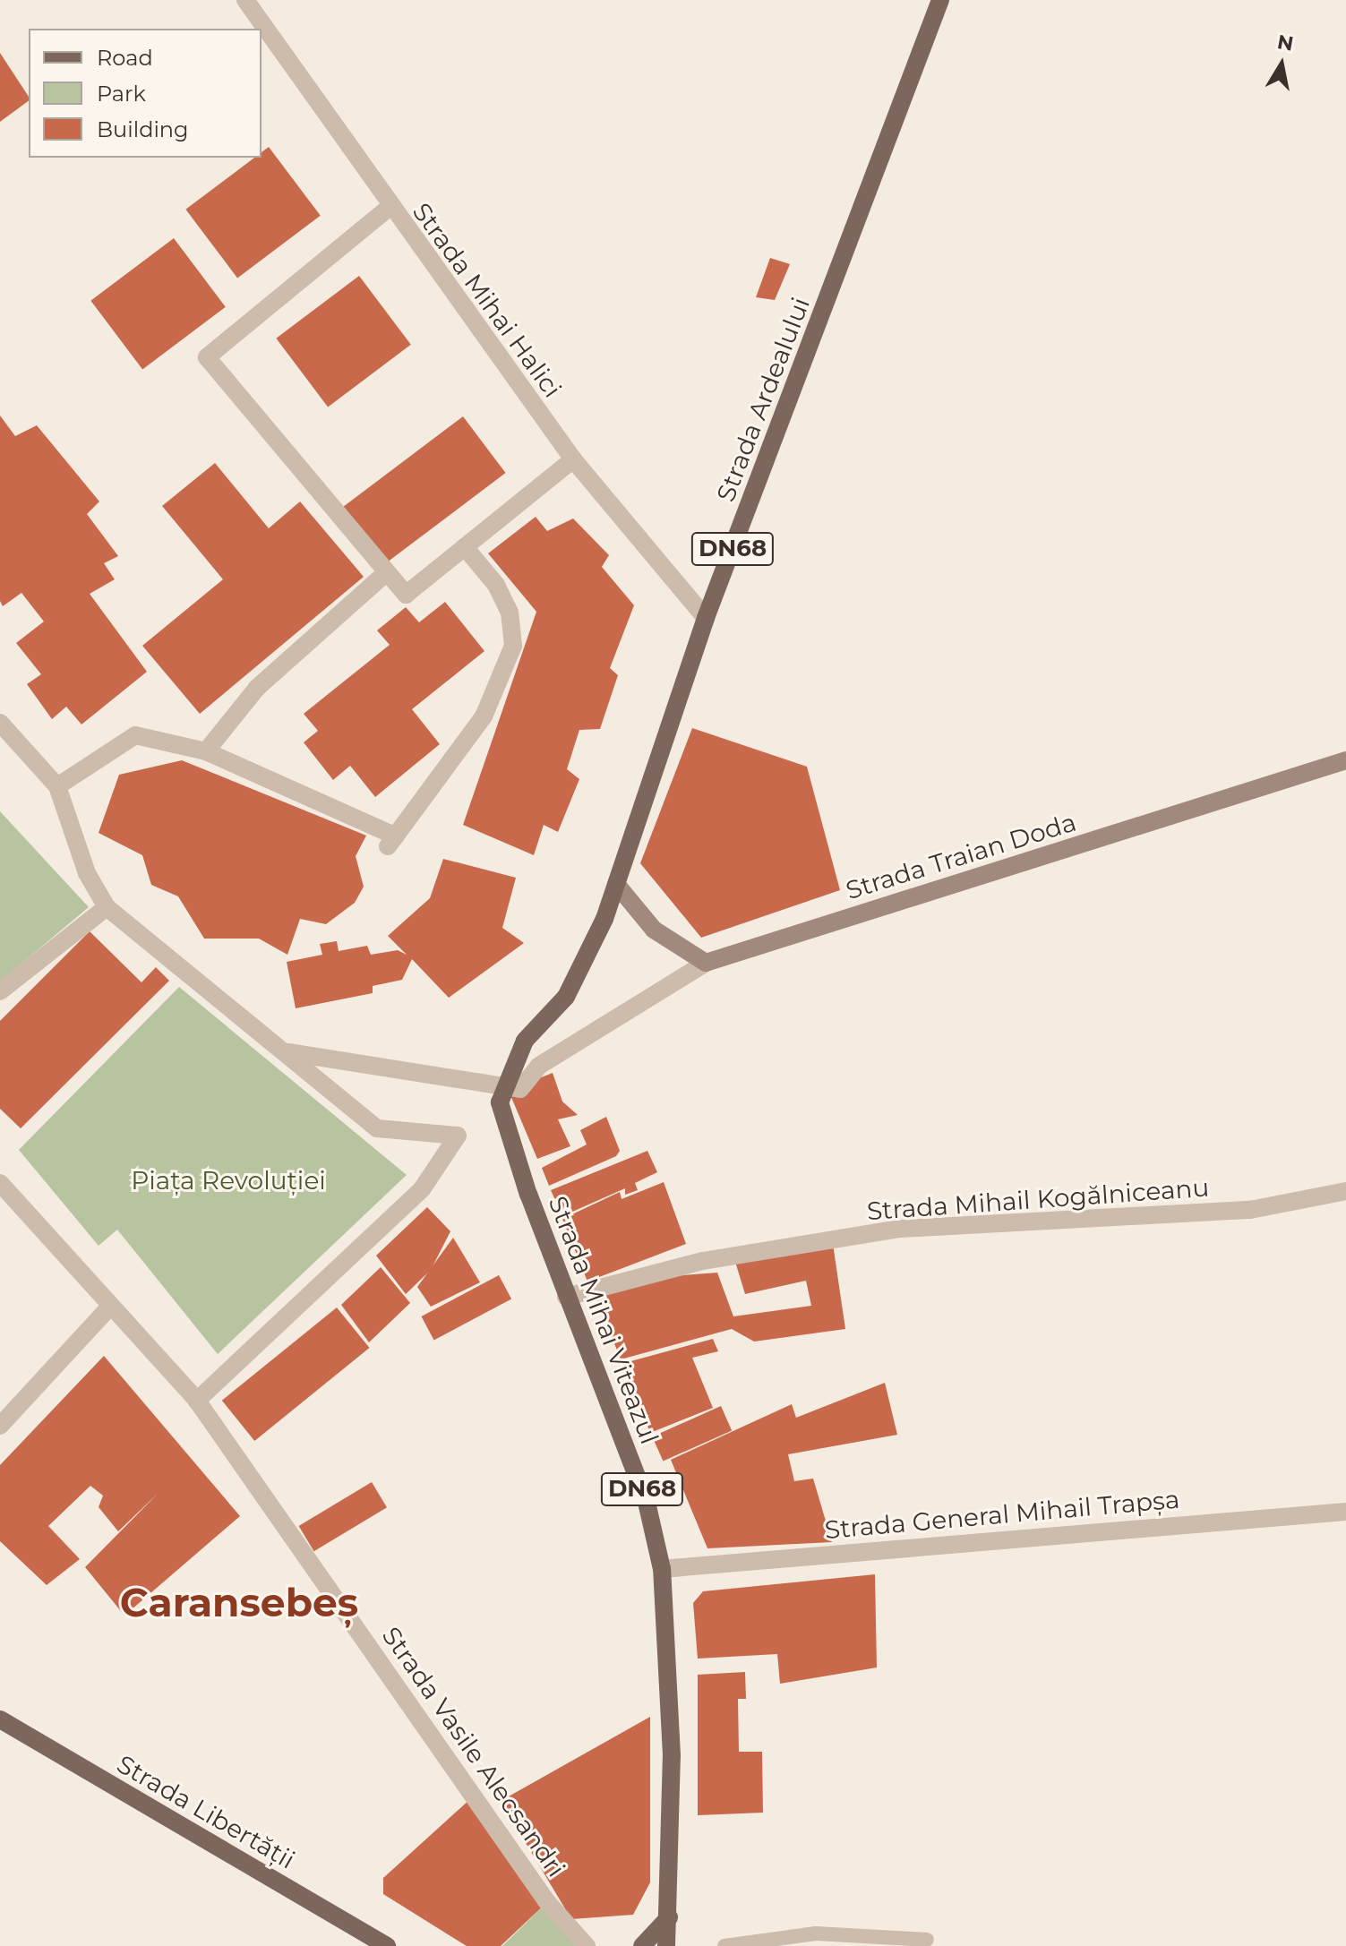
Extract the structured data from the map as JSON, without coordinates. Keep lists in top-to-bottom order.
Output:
{
  "streets": {
    "main road": [
      "Strada Ardealului",
      "DN68",
      "Strada Traian Doda",
      "Strada Mihai Viteazul",
      "Strada Libertății"
    ],
    "street": [
      "Strada Mihai Halici",
      "Strada Mihail Kogălniceanu",
      "Strada General Mihail Trapșa",
      "Strada Vasile Alecsandri"
    ]
  },
  "crossings": [
    ["Strada Mihai Halici", "Strada Ardealului"],
    ["Strada Ardealului", "Strada Mihai Viteazul"],
    ["Strada Mihail Kogălniceanu", "Strada Mihai Viteazul"],
    ["Strada Mihai Viteazul", "Strada General Mihail Trapșa"]
  ],
  "districts": ["Caransebeș"],
  "parks": ["Piața Revoluției"],
  "legend": ["Road", "Park", "Building"],
  "north": "top"
}
